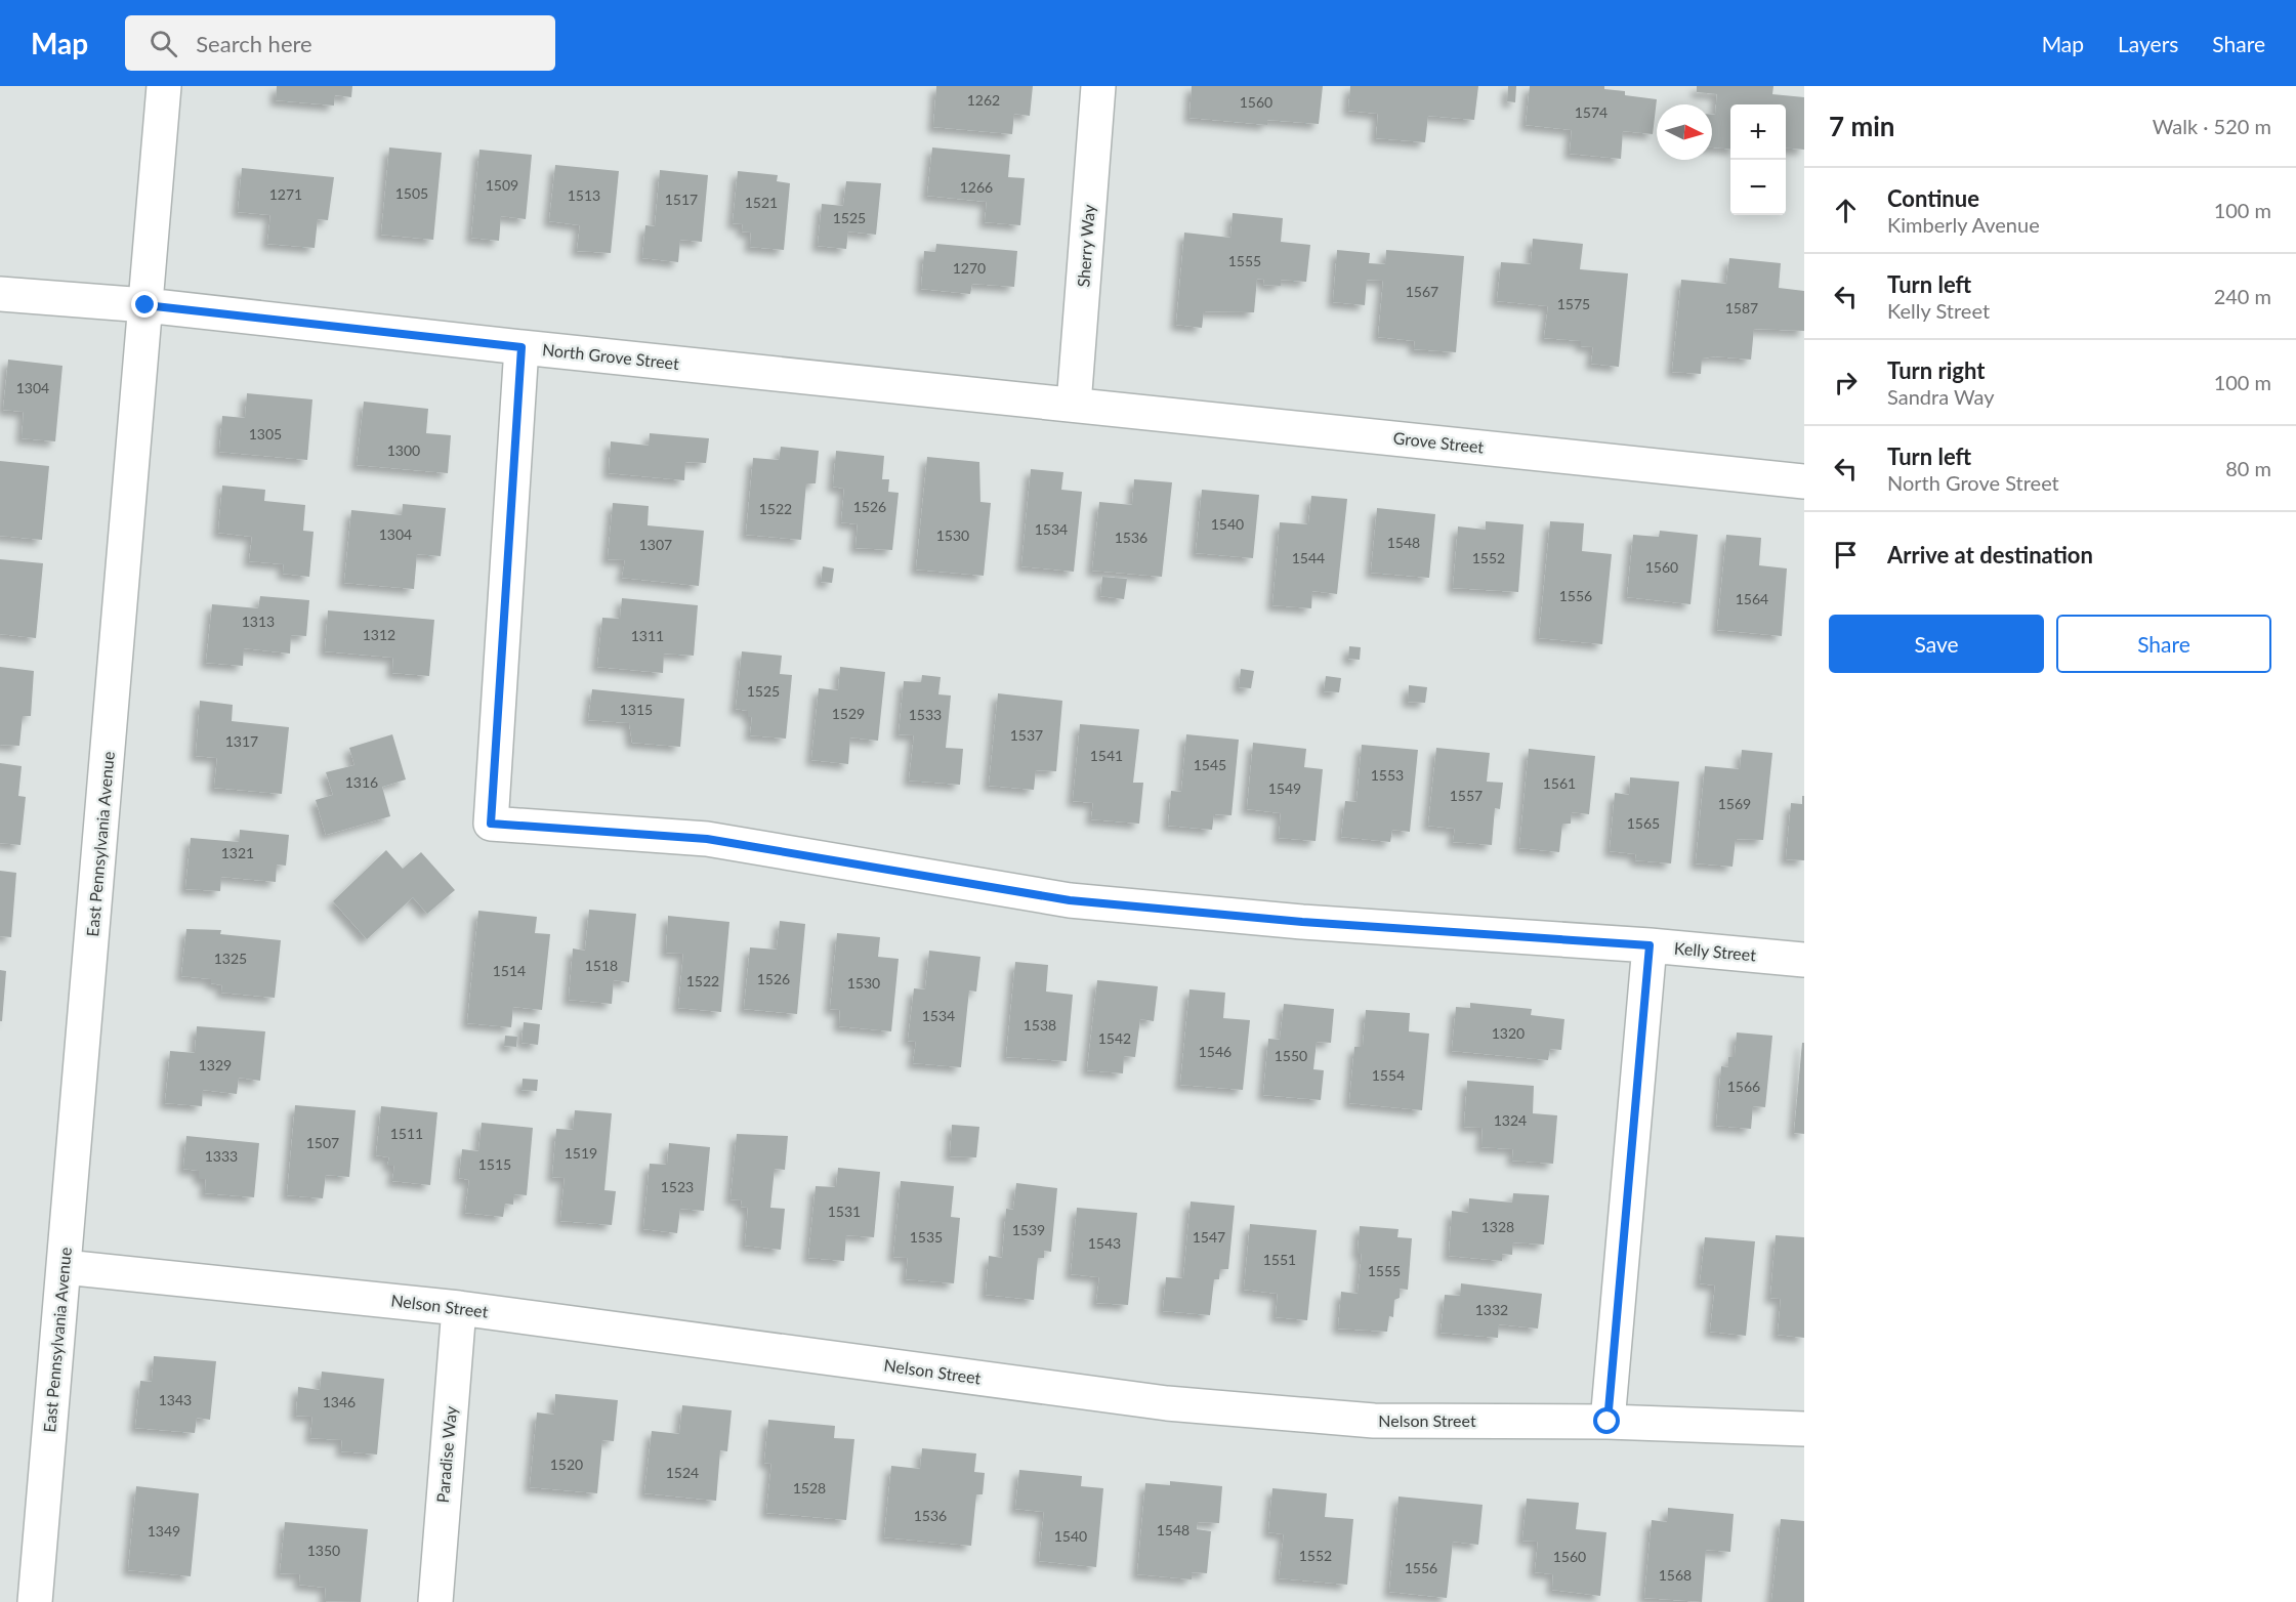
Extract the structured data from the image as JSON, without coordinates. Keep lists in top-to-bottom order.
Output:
{
  "streets": {
    "street": [
      "Sherry Way",
      "North Grove Street",
      "Grove Street",
      "East Pennsylvania Avenue",
      "Kelly Street",
      "Nelson Street",
      "Paradise Way"
    ]
  },
  "crossings": [
    ["Sherry Way", "North Grove Street"],
    ["Sherry Way", "Grove Street"],
    ["North Grove Street", "Grove Street"],
    ["North Grove Street", "East Pennsylvania Avenue"],
    ["North Grove Street", "Kelly Street"],
    ["East Pennsylvania Avenue", "Nelson Street"],
    ["Nelson Street", "Paradise Way"]
  ],
  "house_numbers": [
    "1262",
    "1560",
    "1574",
    "1509",
    "1266",
    "1505",
    "1271",
    "1513",
    "1517",
    "1521",
    "1525",
    "1555",
    "1270",
    "1567",
    "1575",
    "1587",
    "1304",
    "1305",
    "1300",
    "1526",
    "1522",
    "1540",
    "1534",
    "1304",
    "1530",
    "1536",
    "1548",
    "1307",
    "1544",
    "1552",
    "1560",
    "1556",
    "1564",
    "1313",
    "1312",
    "1311",
    "1525",
    "1315",
    "1529",
    "1533",
    "1537",
    "1317",
    "1541",
    "1545",
    "1553",
    "1316",
    "1561",
    "1549",
    "1557",
    "1569",
    "1565",
    "1321",
    "1325",
    "1518",
    "1514",
    "1526",
    "1522",
    "1530",
    "1534",
    "1538",
    "1320",
    "1542",
    "1546",
    "1550",
    "1329",
    "1554",
    "1566",
    "1324",
    "1511",
    "1507",
    "1519",
    "1333",
    "1515",
    "1523",
    "1531",
    "1328",
    "1539",
    "1535",
    "1547",
    "1543",
    "1551",
    "1555",
    "1332",
    "1343",
    "1346",
    "1520",
    "1524",
    "1528",
    "1536",
    "1548",
    "1349",
    "1540",
    "1350",
    "1552",
    "1560",
    "1556",
    "1568"
  ],
  "north": "right",
  "page": {
    "header": "Map",
    "search": "Search here",
    "nav": ["Map", "Layers", "Share"],
    "heading": ["7 min", "Walk · 520 m"],
    "map_buttons": ["+", "−"],
    "list": [
      ["Continue", "Kimberly Avenue", "100 m"],
      ["Turn left", "Kelly Street", "240 m"],
      ["Turn right", "Sandra Way", "100 m"],
      ["Turn left", "North Grove Street", "80 m"],
      "Arrive at destination"
    ],
    "buttons": ["Save", "Share"]
  }
}
